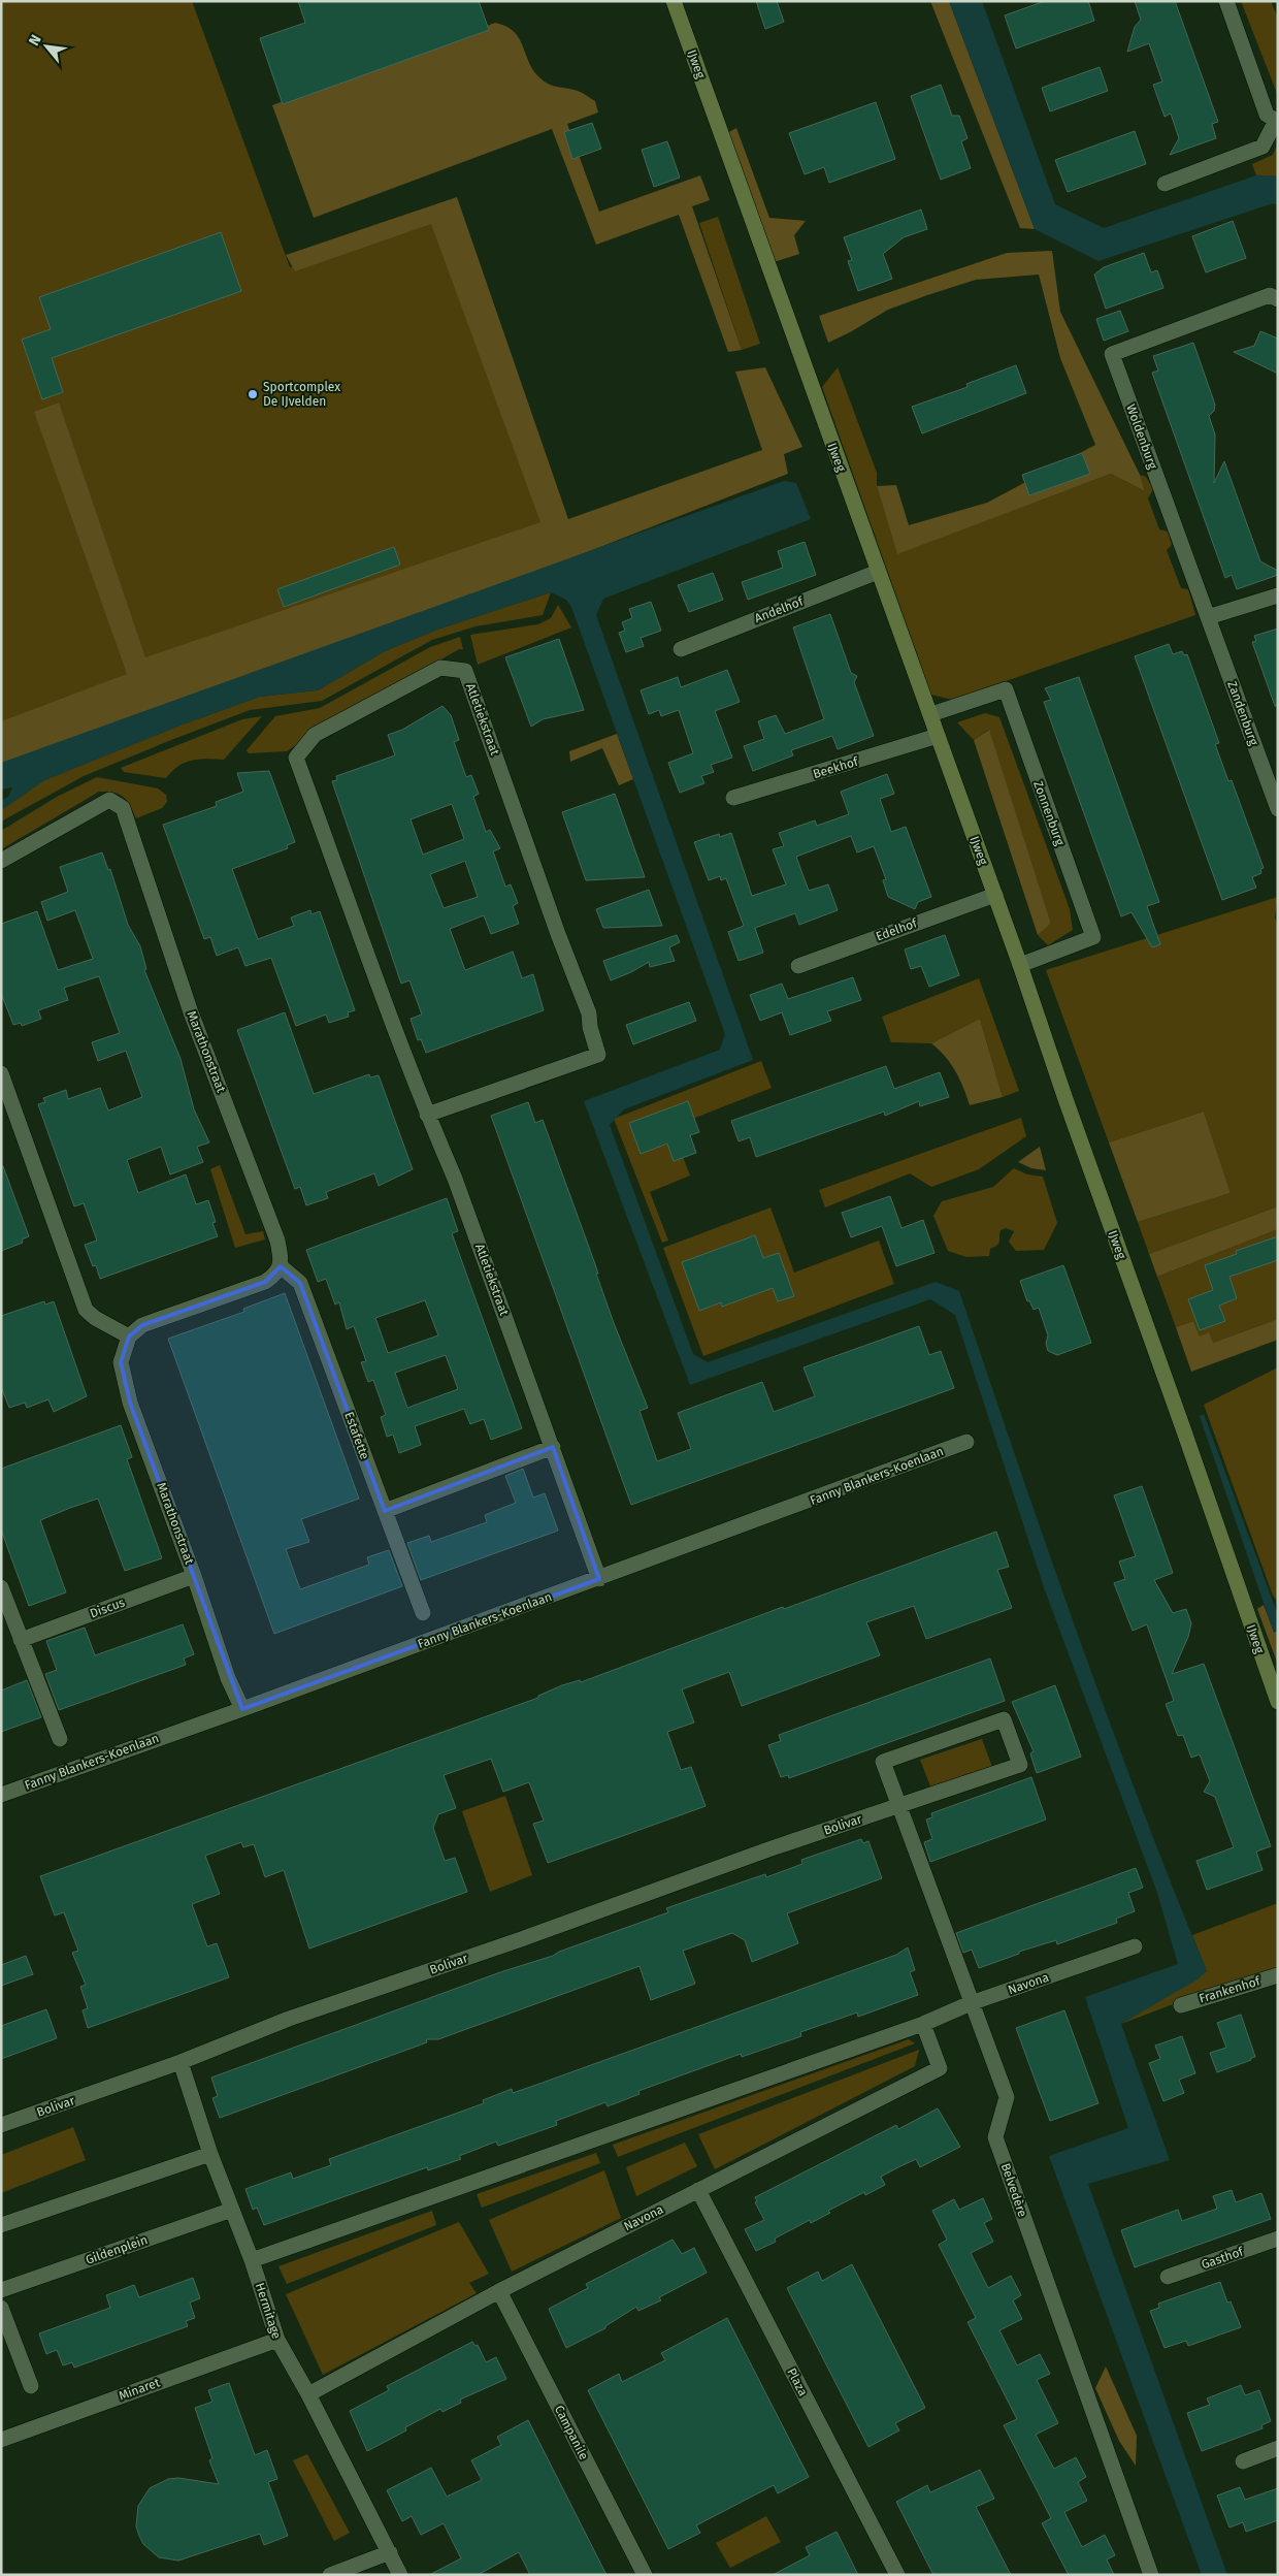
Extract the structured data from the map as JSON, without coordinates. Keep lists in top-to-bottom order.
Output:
{
  "streets": {
    "street": [
      "IJweg",
      "Woldenburg",
      "Andelhof",
      "Zandenburg",
      "Atletiekstraat",
      "Beekhof",
      "Zonnenburg",
      "Edelhof",
      "Marathonstraat",
      "Estafette",
      "Fanny Blankers-Koenlaan",
      "Discus",
      "Bolivar",
      "Navona",
      "Frankenhof",
      "Belvedère",
      "Gildenplein",
      "Gasthof",
      "Hermitage",
      "Plaza",
      "Minaret",
      "Campanile"
    ]
  },
  "crossings": [
    ["IJweg", "Andelhof"],
    ["IJweg", "Beekhof"],
    ["IJweg", "Zonnenburg"],
    ["IJweg", "Edelhof"],
    ["Woldenburg", "Zandenburg"],
    ["Atletiekstraat", "Fanny Blankers-Koenlaan"],
    ["Marathonstraat", "Estafette"],
    ["Marathonstraat", "Fanny Blankers-Koenlaan"],
    ["Marathonstraat", "Discus"],
    ["Bolivar", "Belvedère"],
    ["Bolivar", "Hermitage"],
    ["Navona", "Belvedère"],
    ["Navona", "Hermitage"],
    ["Navona", "Plaza"],
    ["Navona", "Campanile"],
    ["Gildenplein", "Hermitage"],
    ["Hermitage", "Minaret"]
  ],
  "places": ["Sportcomplex De IJvelden"],
  "north": "top left"
}
